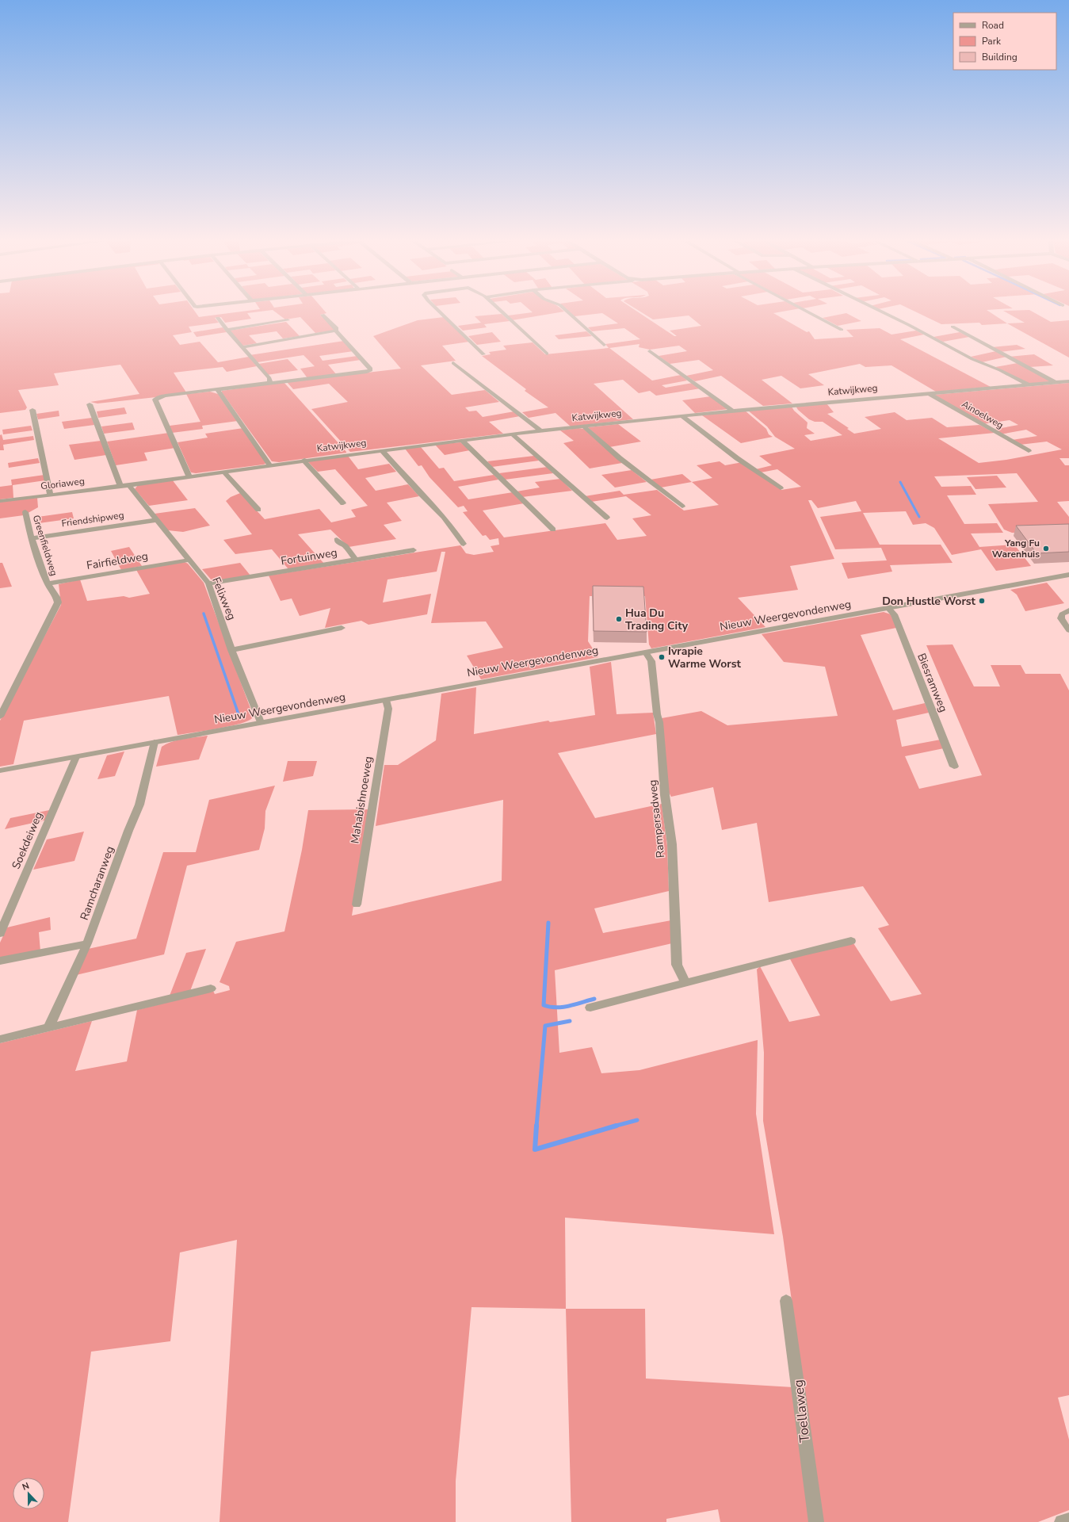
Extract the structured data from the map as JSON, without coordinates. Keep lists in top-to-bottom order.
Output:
{
  "streets": {
    "street": [
      "Katwijkweg",
      "Ainoelweg",
      "Gloriaweg",
      "Friendshipweg",
      "Greenfieldweg",
      "Fortuinweg",
      "Fairfieldweg",
      "Felixweg",
      "Nieuw Weergevondenweg",
      "Biesramweg",
      "Mahabishnoeweg",
      "Rampersadweg",
      "Soekdeiweg",
      "Ramcharanweg",
      "Toellaweg"
    ]
  },
  "crossings": [
    ["Katwijkweg", "Ainoelweg"],
    ["Katwijkweg", "Gloriaweg"],
    ["Katwijkweg", "Felixweg"],
    ["Gloriaweg", "Felixweg"],
    ["Friendshipweg", "Greenfieldweg"],
    ["Friendshipweg", "Felixweg"],
    ["Greenfieldweg", "Fairfieldweg"],
    ["Fortuinweg", "Felixweg"],
    ["Fairfieldweg", "Felixweg"],
    ["Felixweg", "Nieuw Weergevondenweg"],
    ["Nieuw Weergevondenweg", "Biesramweg"],
    ["Nieuw Weergevondenweg", "Mahabishnoeweg"],
    ["Nieuw Weergevondenweg", "Rampersadweg"],
    ["Nieuw Weergevondenweg", "Soekdeiweg"],
    ["Nieuw Weergevondenweg", "Ramcharanweg"]
  ],
  "places": [
    "Yang Fu Warenhuis",
    "Don Hustle Worst",
    "Hua Du Trading City",
    "Ivrapie Warme Worst"
  ],
  "legend": ["Road", "Park", "Building"],
  "north": "top"
}
